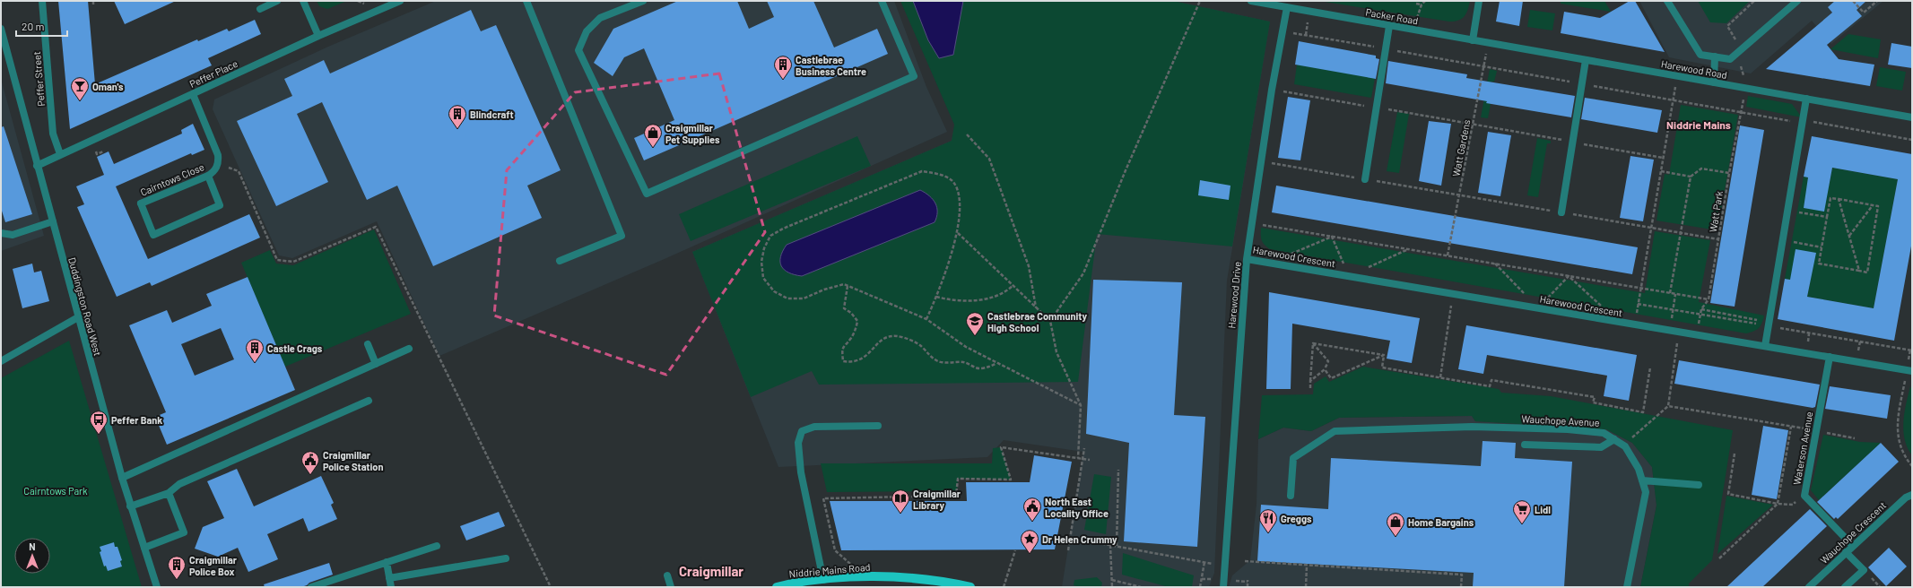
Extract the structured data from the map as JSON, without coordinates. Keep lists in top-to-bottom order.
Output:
{
  "streets": {
    "main road": ["Niddrie Mains Road"],
    "street": [
      "Packer Road",
      "Harewood Road",
      "Peffer Place",
      "Peffer Street",
      "Cairntows Close",
      "Harewood Crescent",
      "Harewood Drive",
      "Duddingston Road West",
      "Wauchope Avenue",
      "Waterson Avenue",
      "Wauchope Crescent"
    ],
    "path": ["Watt Gardens", "Watt Park"]
  },
  "crossings": [
    ["Packer Road", "Harewood Road"],
    ["Packer Road", "Harewood Drive"],
    ["Harewood Road", "Watt Gardens"],
    ["Harewood Road", "Watt Park"],
    ["Peffer Place", "Peffer Street"],
    ["Peffer Place", "Cairntows Close"],
    ["Peffer Place", "Duddingston Road West"],
    ["Watt Park", "Harewood Crescent"],
    ["Harewood Crescent", "Harewood Drive"],
    ["Harewood Crescent", "Waterson Avenue"],
    ["Waterson Avenue", "Wauchope Crescent"]
  ],
  "districts": ["Niddrie Mains", "Craigmillar"],
  "parks": ["Cairntows Park"],
  "places": {
    "building": [
      "Castlebrae Business Centre",
      "Blindcraft",
      "Castle Crags",
      "Craigmillar Police Box"
    ],
    "bar": ["Oman's"],
    "shop": ["Craigmillar Pet Supplies", "Home Bargains"],
    "school or university": ["Castlebrae Community High School"],
    "bus stop": ["Peffer Bank"],
    "public building": ["Craigmillar Police Station", "North East Locality Office"],
    "library": ["Craigmillar Library"],
    "supermarket": ["Lidl"],
    "restaurant": ["Greggs"],
    "place": ["Dr Helen Crummy"]
  },
  "scale_bar": "20 m",
  "north": "top"
}
